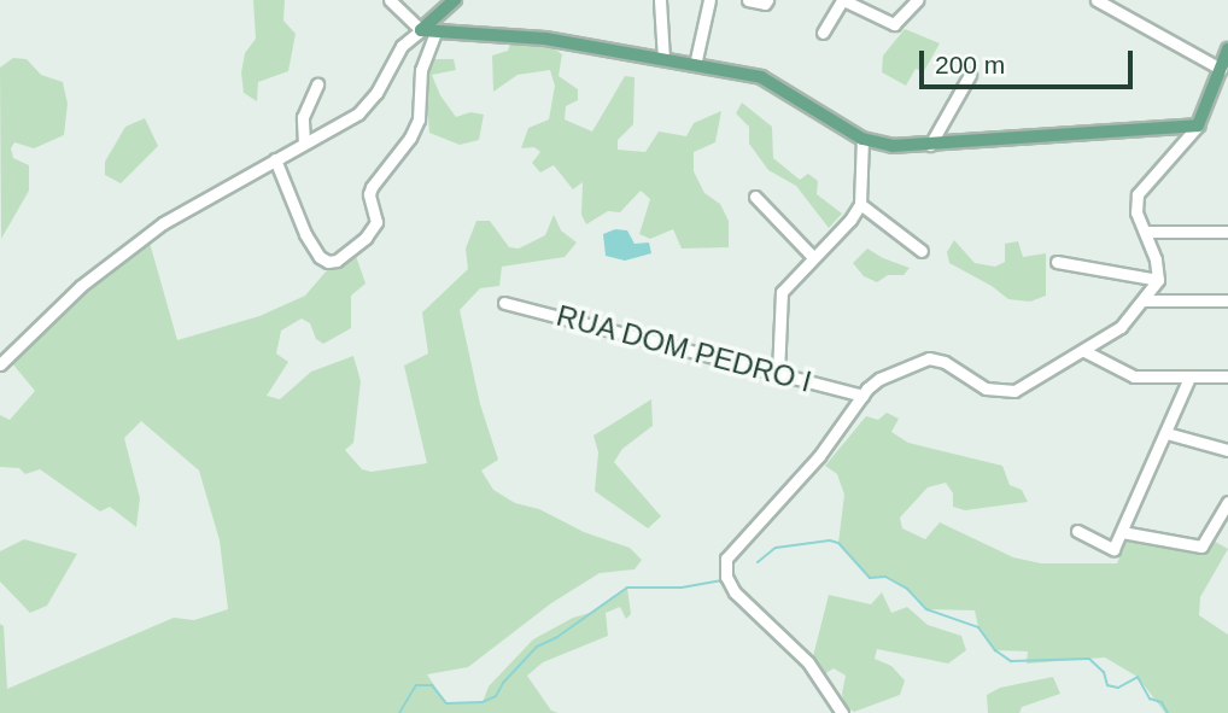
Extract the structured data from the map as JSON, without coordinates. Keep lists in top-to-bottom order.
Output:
{
  "streets": {
    "street": ["RUA DOM PEDRO I"]
  },
  "scale_bar": "200 m"
}
